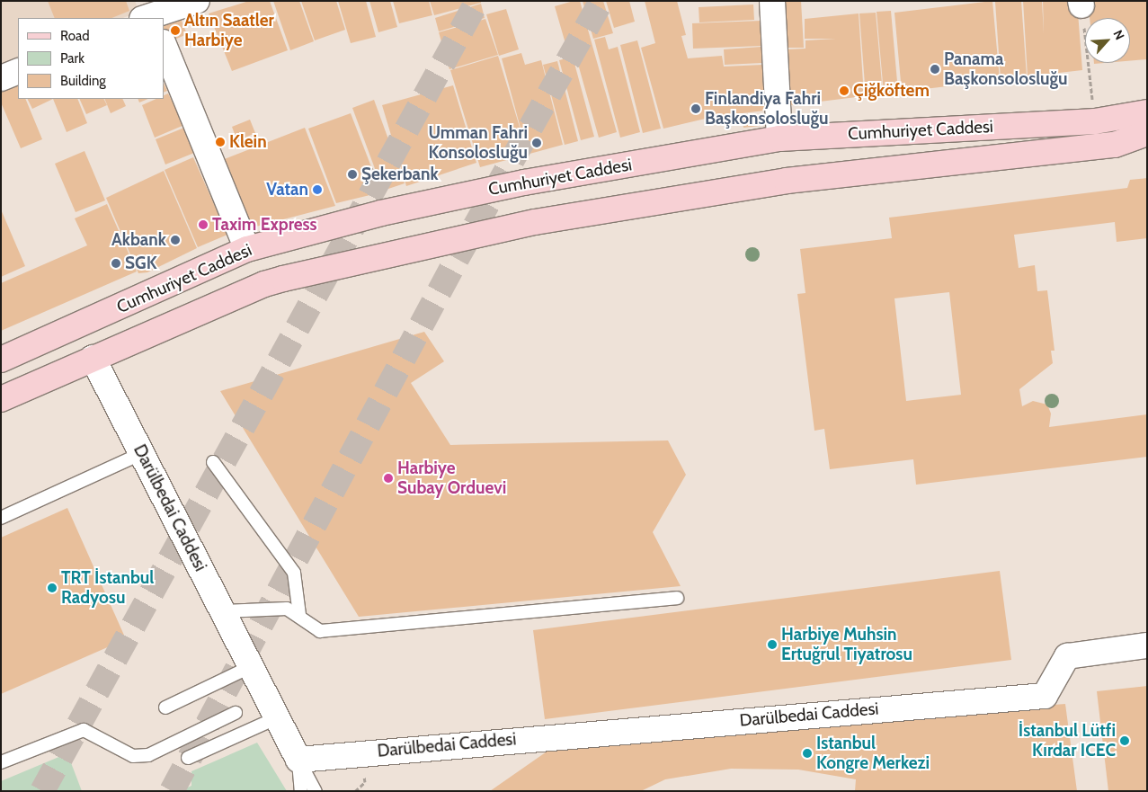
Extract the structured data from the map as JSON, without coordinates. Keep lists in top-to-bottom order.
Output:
{
  "streets": {
    "main road": ["Cumhuriyet Caddesi"],
    "street": ["Darülbedai Caddesi"]
  },
  "crossings": [
    ["Cumhuriyet Caddesi", "Darülbedai Caddesi"]
  ],
  "places": [
    "Altın Saatler Harbiye",
    "Panama Başkonsolosluğu",
    "Çiğköftem",
    "Finlandiya Fahri Başkonsolosluğu",
    "Klein",
    "Umman Fahri Konsolosluğu",
    "Şekerbank",
    "Vatan",
    "Taxim Express",
    "Akbank",
    "SGK",
    "Harbiye Subay Orduevi",
    "TRT İstanbul Radyosu",
    "Harbiye Muhsin Ertuğrul Tiyatrosu",
    "İstanbul Lütfi Kırdar ICEC",
    "Istanbul Kongre Merkezi"
  ],
  "legend": ["Road", "Park", "Building"],
  "north": "top right"
}
